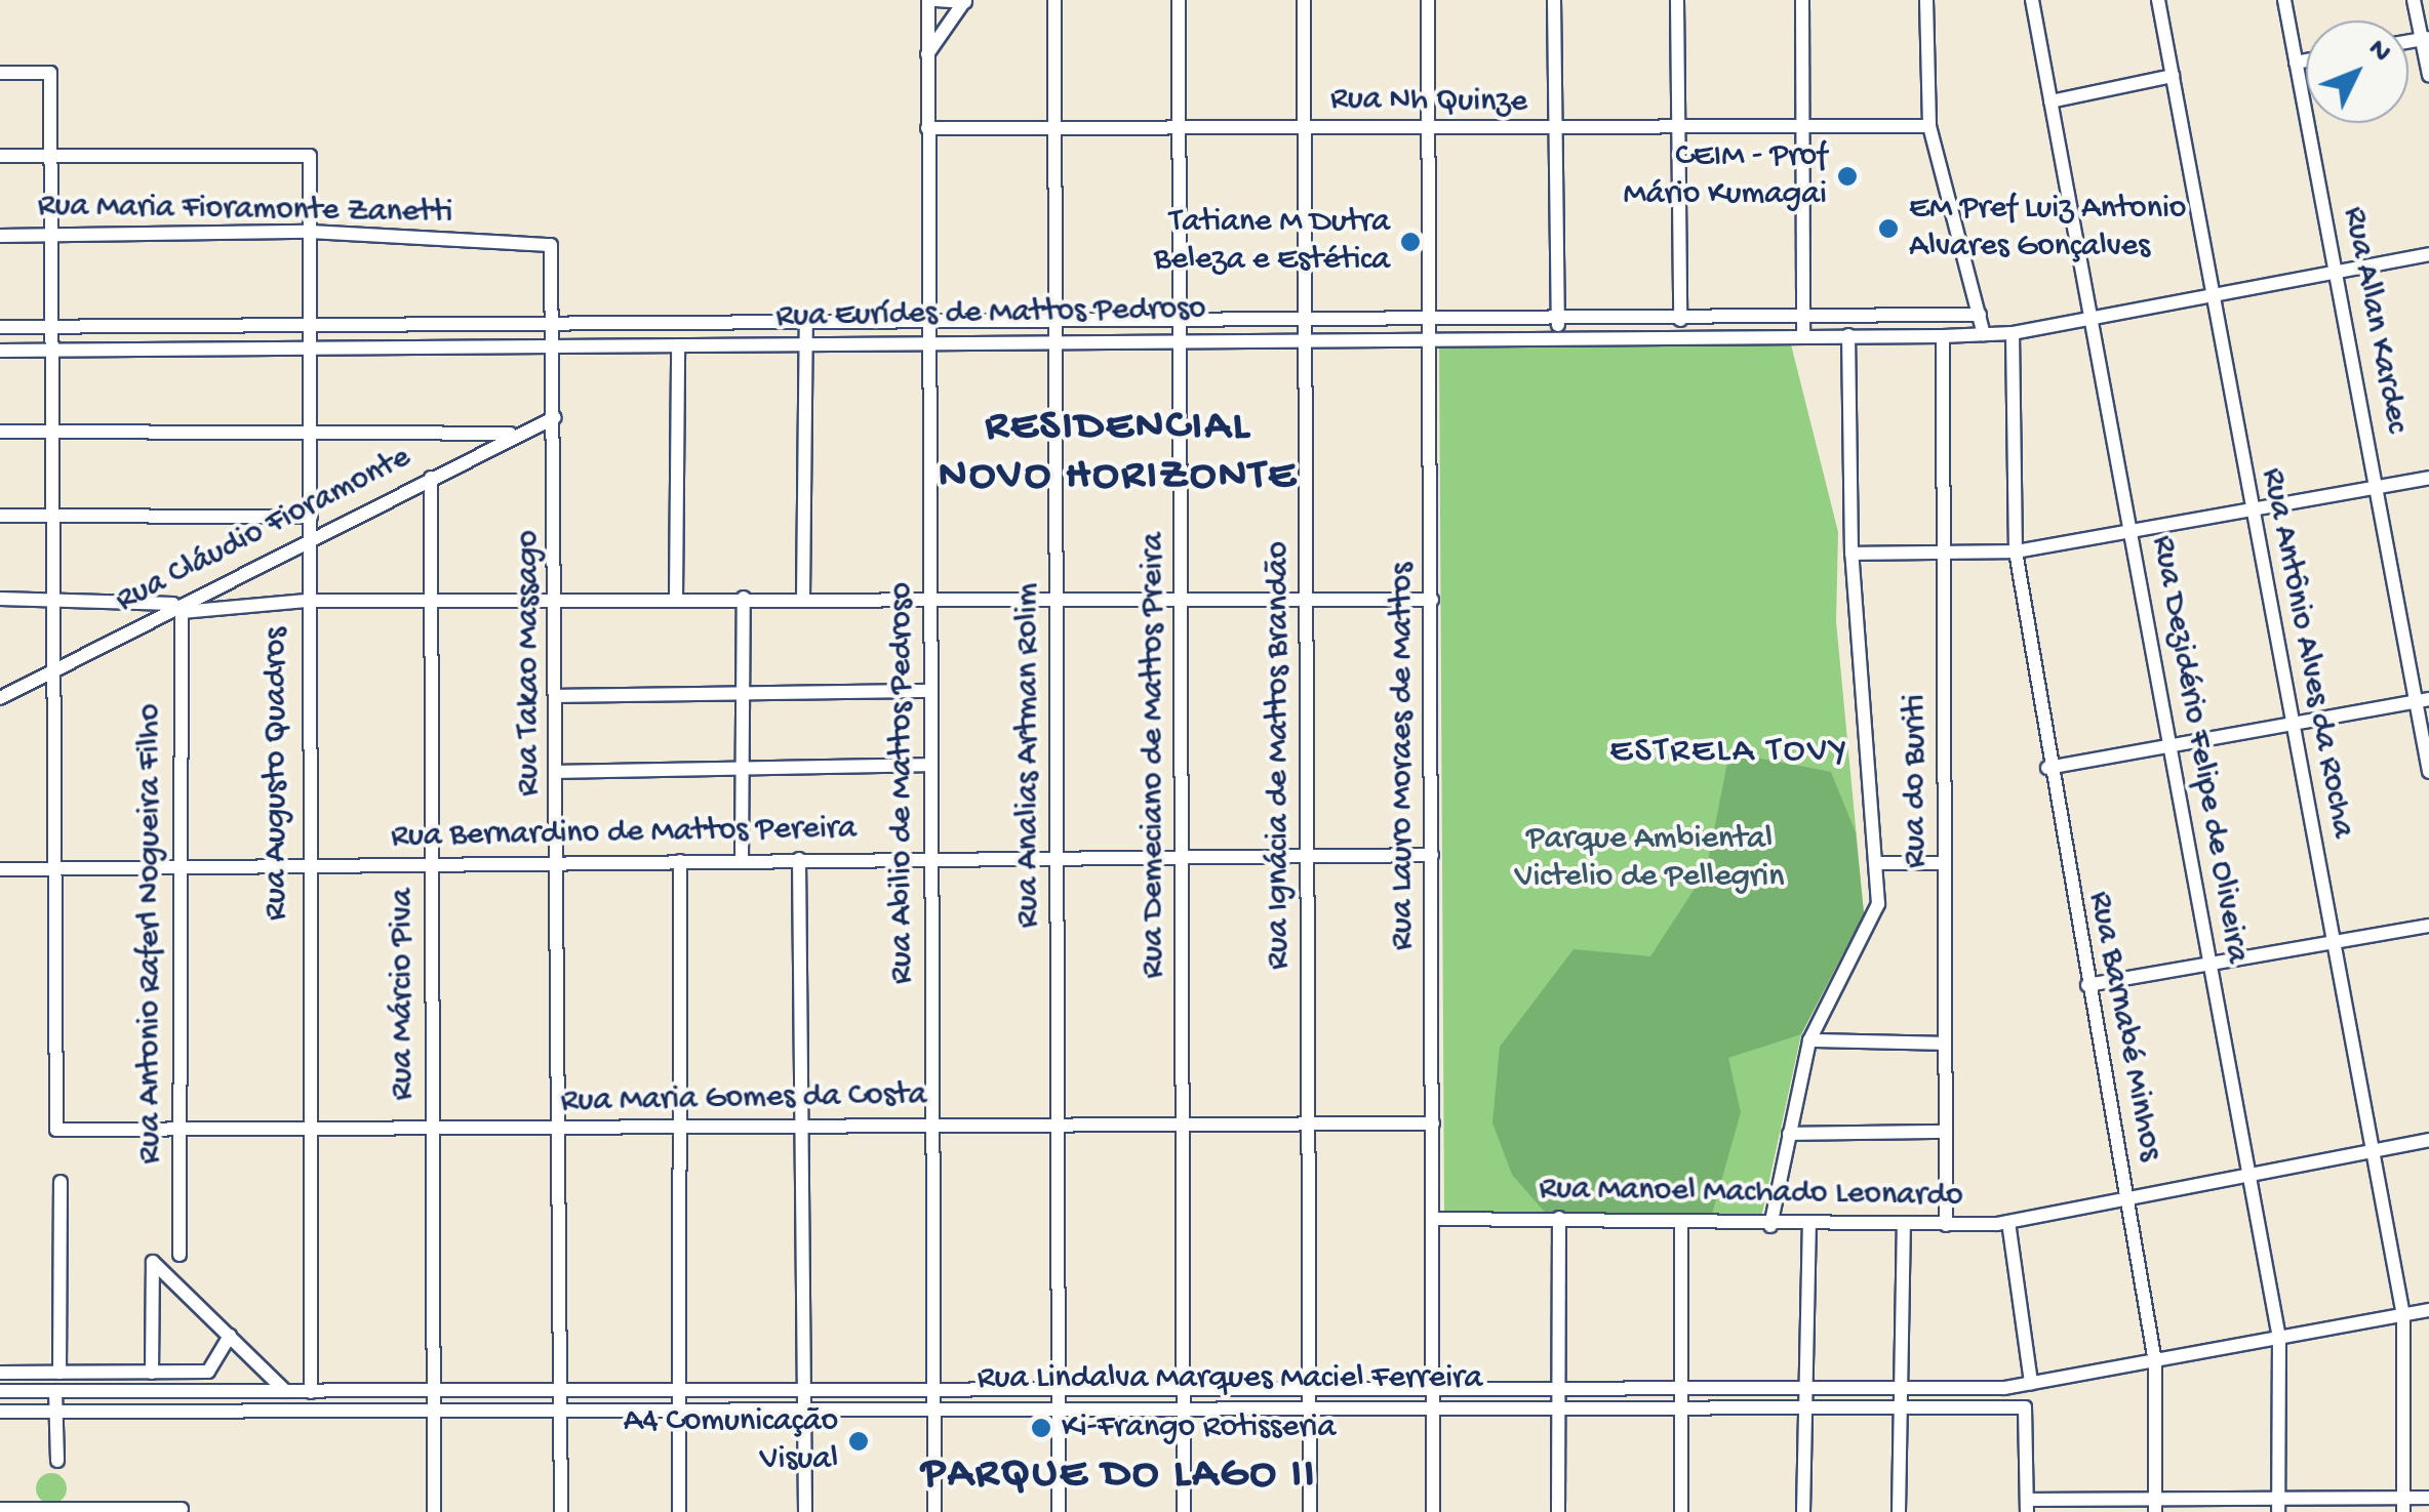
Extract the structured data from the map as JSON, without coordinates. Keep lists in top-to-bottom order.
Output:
{
  "streets": {
    "street": [
      "Rua Nh Quinze",
      "Rua Maria Fioramonte Zanetti",
      "Rua Eurídes de Mattos Pedroso",
      "Rua Allan Kardec",
      "Rua Cláudio Fioramonte",
      "Rua Antônio Alves da Rocha",
      "Rua Takao Massago",
      "Rua Dezidério Felipe de Oliveira",
      "Rua Analias Artman Rolim",
      "Rua Demeciano de Mattos Preira",
      "Rua Ignácia de Mattos Brandão",
      "Rua Lauro Moraes de Mattos",
      "Rua Augusto Quadros",
      "Rua do Buriti",
      "Rua Abilio de Mattos Pedroso",
      "Rua Bernardino de Mattos Pereira",
      "Rua Antonio Raferl Nogueira Filho",
      "Rua Márcio Piva",
      "Rua Barnabé Minhos",
      "Rua Maria Gomes da Costa",
      "Rua Manoel Machado Leonardo",
      "Rua Lindalva Marques Maciel Ferreira"
    ]
  },
  "crossings": [
    ["Rua Nh Quinze", "Rua Analias Artman Rolim"],
    ["Rua Nh Quinze", "Rua Demeciano de Mattos Preira"],
    ["Rua Nh Quinze", "Rua Ignácia de Mattos Brandão"],
    ["Rua Nh Quinze", "Rua Lauro Moraes de Mattos"],
    ["Rua Nh Quinze", "Rua Abilio de Mattos Pedroso"],
    ["Rua Maria Fioramonte Zanetti", "Rua Takao Massago"],
    ["Rua Maria Fioramonte Zanetti", "Rua Augusto Quadros"],
    ["Rua Eurídes de Mattos Pedroso", "Rua Allan Kardec"],
    ["Rua Eurídes de Mattos Pedroso", "Rua Antônio Alves da Rocha"],
    ["Rua Eurídes de Mattos Pedroso", "Rua Takao Massago"],
    ["Rua Eurídes de Mattos Pedroso", "Rua Dezidério Felipe de Oliveira"],
    ["Rua Eurídes de Mattos Pedroso", "Rua Analias Artman Rolim"],
    ["Rua Eurídes de Mattos Pedroso", "Rua Demeciano de Mattos Preira"],
    ["Rua Eurídes de Mattos Pedroso", "Rua Ignácia de Mattos Brandão"],
    ["Rua Eurídes de Mattos Pedroso", "Rua Lauro Moraes de Mattos"],
    ["Rua Eurídes de Mattos Pedroso", "Rua Augusto Quadros"],
    ["Rua Eurídes de Mattos Pedroso", "Rua do Buriti"],
    ["Rua Eurídes de Mattos Pedroso", "Rua Abilio de Mattos Pedroso"],
    ["Rua Eurídes de Mattos Pedroso", "Rua Barnabé Minhos"],
    ["Rua Cláudio Fioramonte", "Rua Takao Massago"],
    ["Rua Cláudio Fioramonte", "Rua Augusto Quadros"],
    ["Rua Cláudio Fioramonte", "Rua Antonio Raferl Nogueira Filho"],
    ["Rua Cláudio Fioramonte", "Rua Márcio Piva"],
    ["Rua Antônio Alves da Rocha", "Rua Manoel Machado Leonardo"],
    ["Rua Antônio Alves da Rocha", "Rua Lindalva Marques Maciel Ferreira"],
    ["Rua Takao Massago", "Rua Bernardino de Mattos Pereira"],
    ["Rua Takao Massago", "Rua Maria Gomes da Costa"],
    ["Rua Takao Massago", "Rua Lindalva Marques Maciel Ferreira"],
    ["Rua Dezidério Felipe de Oliveira", "Rua Manoel Machado Leonardo"],
    ["Rua Dezidério Felipe de Oliveira", "Rua Lindalva Marques Maciel Ferreira"],
    ["Rua Analias Artman Rolim", "Rua Bernardino de Mattos Pereira"],
    ["Rua Analias Artman Rolim", "Rua Maria Gomes da Costa"],
    ["Rua Analias Artman Rolim", "Rua Lindalva Marques Maciel Ferreira"],
    ["Rua Demeciano de Mattos Preira", "Rua Bernardino de Mattos Pereira"],
    ["Rua Demeciano de Mattos Preira", "Rua Maria Gomes da Costa"],
    ["Rua Demeciano de Mattos Preira", "Rua Lindalva Marques Maciel Ferreira"],
    ["Rua Ignácia de Mattos Brandão", "Rua Bernardino de Mattos Pereira"],
    ["Rua Ignácia de Mattos Brandão", "Rua Maria Gomes da Costa"],
    ["Rua Ignácia de Mattos Brandão", "Rua Lindalva Marques Maciel Ferreira"],
    ["Rua Lauro Moraes de Mattos", "Rua Bernardino de Mattos Pereira"],
    ["Rua Lauro Moraes de Mattos", "Rua Maria Gomes da Costa"],
    ["Rua Lauro Moraes de Mattos", "Rua Manoel Machado Leonardo"],
    ["Rua Lauro Moraes de Mattos", "Rua Lindalva Marques Maciel Ferreira"],
    ["Rua Augusto Quadros", "Rua Bernardino de Mattos Pereira"],
    ["Rua Augusto Quadros", "Rua Maria Gomes da Costa"],
    ["Rua do Buriti", "Rua Manoel Machado Leonardo"],
    ["Rua Abilio de Mattos Pedroso", "Rua Bernardino de Mattos Pereira"],
    ["Rua Abilio de Mattos Pedroso", "Rua Maria Gomes da Costa"],
    ["Rua Abilio de Mattos Pedroso", "Rua Lindalva Marques Maciel Ferreira"],
    ["Rua Bernardino de Mattos Pereira", "Rua Antonio Raferl Nogueira Filho"],
    ["Rua Bernardino de Mattos Pereira", "Rua Márcio Piva"],
    ["Rua Bernardino de Mattos Pereira", "Rua Maria Gomes da Costa"],
    ["Rua Antonio Raferl Nogueira Filho", "Rua Maria Gomes da Costa"],
    ["Rua Márcio Piva", "Rua Maria Gomes da Costa"],
    ["Rua Barnabé Minhos", "Rua Manoel Machado Leonardo"],
    ["Rua Barnabé Minhos", "Rua Lindalva Marques Maciel Ferreira"]
  ],
  "districts": ["RESIDENCIAL NOVO HORIZONTE", "ESTRELA TOVY", "PARQUE DO LAGO II"],
  "parks": ["Parque Ambiental Victelio de Pellegrin"],
  "places": [
    "CEIM - Prof Mário Kumagai",
    "EM Pref Luiz Antonio Alvares Gonçalves",
    "Tatiane M Dutra Beleza e Estética",
    "Ki-Frango Rotisseria",
    "A4 Comunicação Visual"
  ],
  "north": "top right"
}
